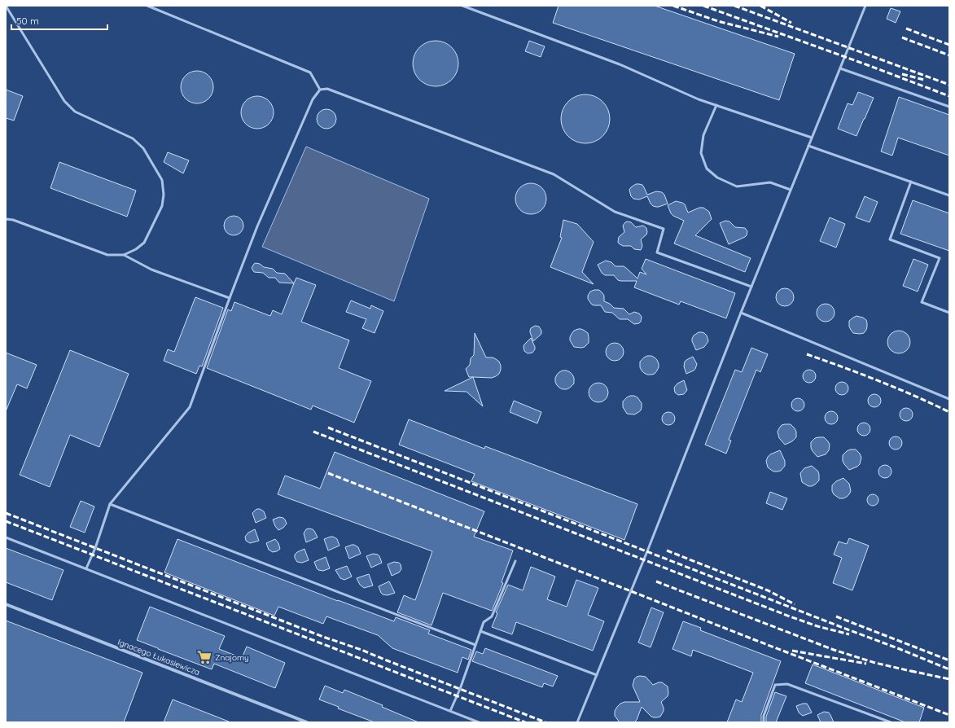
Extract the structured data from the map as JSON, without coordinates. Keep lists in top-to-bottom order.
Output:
{
  "streets": {
    "street": ["Ignacego Łukasiewicza"]
  },
  "places": {
    "supermarket": ["Znajomy"]
  },
  "scale_bar": "50 m"
}
